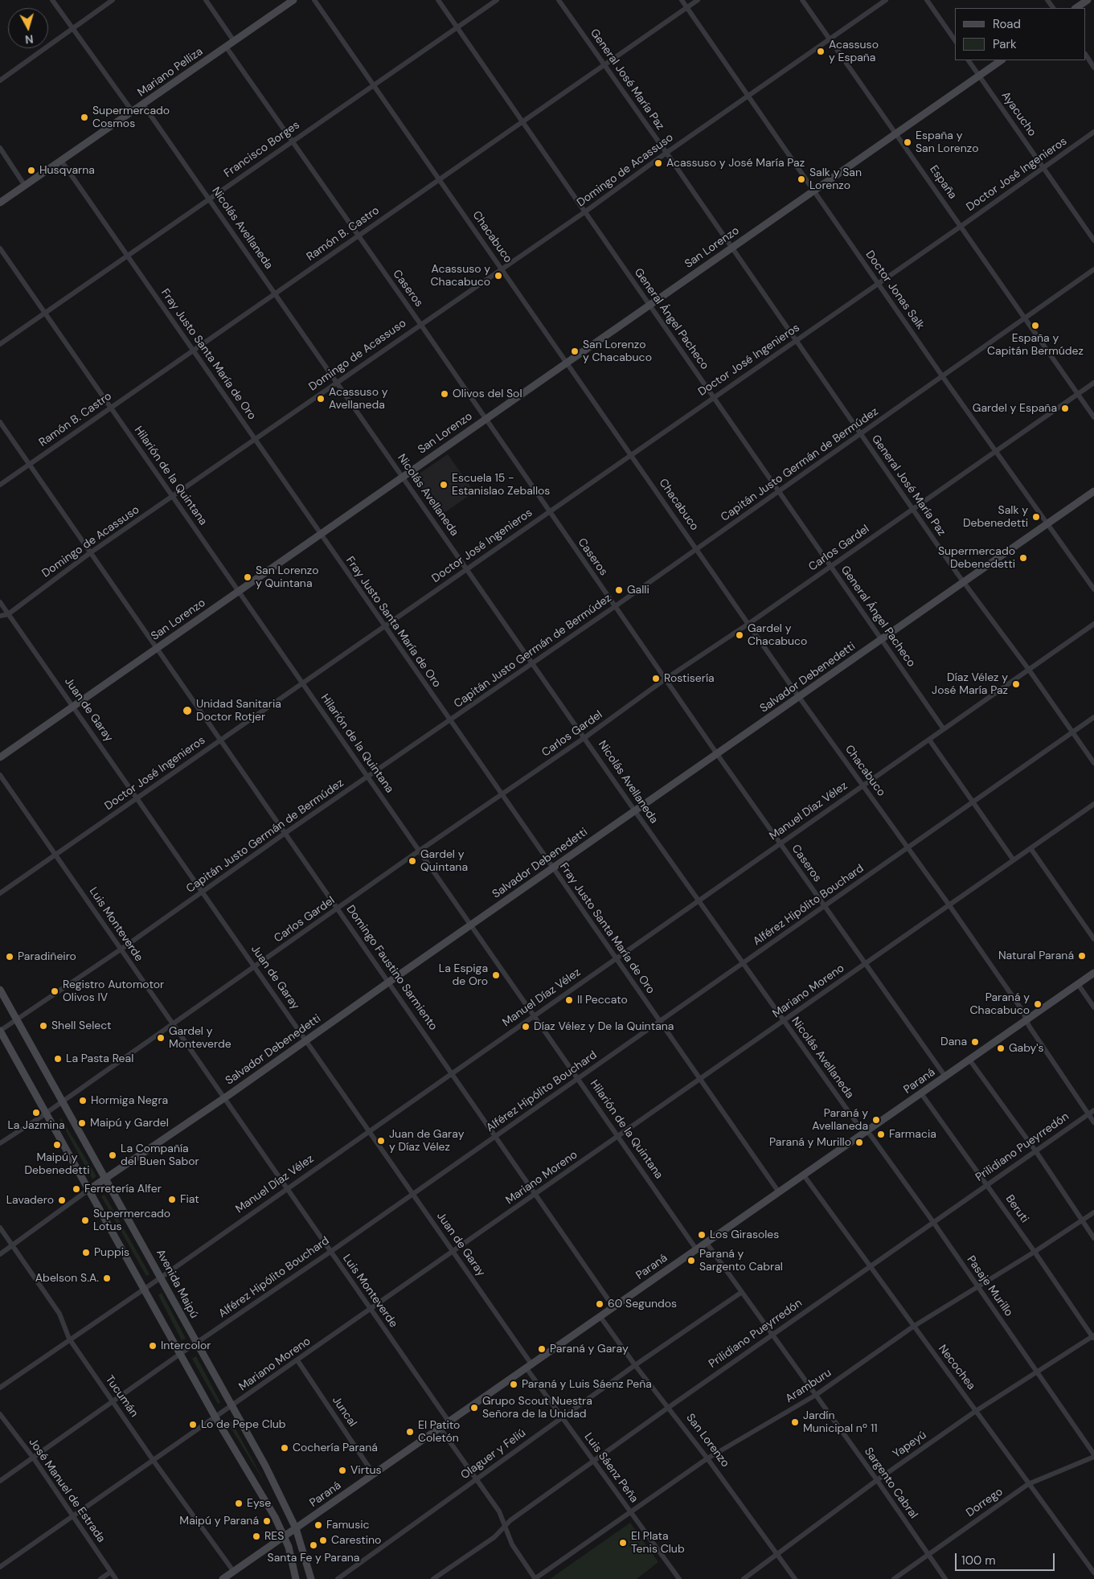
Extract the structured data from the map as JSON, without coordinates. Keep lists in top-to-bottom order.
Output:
{
  "streets": {
    "street": [
      "Mariano Pelliza",
      "General José María Paz",
      "Ayacucho",
      "Francisco Borges",
      "Domingo de Acassuso",
      "Doctor José Ingenieros",
      "España",
      "Nicolás Avellaneda",
      "Ramón B. Castro",
      "Chacabuco",
      "San Lorenzo",
      "Caseros",
      "Doctor Jonas Salk",
      "General Ángel Pacheco",
      "Fray Justo Santa María de Oro",
      "Capitán Justo Germán de Bermúdez",
      "Hilarión de la Quintana",
      "Carlos Gardel",
      "Salvador Debenedetti",
      "Juan de Garay",
      "Manuel Díaz Vélez",
      "Alférez Hipólito Bouchard",
      "Luis Monteverde",
      "Domingo Faustino Sarmiento",
      "Mariano Moreno",
      "Paraná",
      "Prilidiano Pueyrredón",
      "Beruti",
      "Avenida Maipú",
      "Pasaje Murillo",
      "Necochea",
      "Aramburu",
      "Tucumán",
      "Juncal",
      "Yapeyú",
      "Olaguer y Feliú",
      "Luis Sáenz Peña",
      "Sargento Cabral",
      "José Manuel de Estrada",
      "Dorrego"
    ]
  },
  "crossings": [
    ["Mariano Pelliza", "Nicolás Avellaneda"],
    ["Mariano Pelliza", "Caseros"],
    ["Mariano Pelliza", "Fray Justo Santa María de Oro"],
    ["General José María Paz", "Domingo de Acassuso"],
    ["General José María Paz", "Doctor José Ingenieros"],
    ["General José María Paz", "Ramón B. Castro"],
    ["General José María Paz", "San Lorenzo"],
    ["General José María Paz", "Capitán Justo Germán de Bermúdez"],
    ["General José María Paz", "Carlos Gardel"],
    ["General José María Paz", "Salvador Debenedetti"],
    ["General José María Paz", "Manuel Díaz Vélez"],
    ["General José María Paz", "Alférez Hipólito Bouchard"],
    ["Ayacucho", "Doctor José Ingenieros"],
    ["Ayacucho", "San Lorenzo"],
    ["Francisco Borges", "Nicolás Avellaneda"],
    ["Francisco Borges", "Chacabuco"],
    ["Francisco Borges", "Caseros"],
    ["Francisco Borges", "General Ángel Pacheco"],
    ["Francisco Borges", "Fray Justo Santa María de Oro"],
    ["Francisco Borges", "Hilarión de la Quintana"],
    ["Domingo de Acassuso", "España"],
    ["Domingo de Acassuso", "Nicolás Avellaneda"],
    ["Domingo de Acassuso", "Chacabuco"],
    ["Domingo de Acassuso", "Caseros"],
    ["Domingo de Acassuso", "Doctor Jonas Salk"],
    ["Domingo de Acassuso", "General Ángel Pacheco"],
    ["Domingo de Acassuso", "Fray Justo Santa María de Oro"],
    ["Domingo de Acassuso", "Hilarión de la Quintana"],
    ["Domingo de Acassuso", "Juan de Garay"],
    ["Domingo de Acassuso", "Domingo Faustino Sarmiento"],
    ["Doctor José Ingenieros", "España"],
    ["Doctor José Ingenieros", "Nicolás Avellaneda"],
    ["Doctor José Ingenieros", "Chacabuco"],
    ["Doctor José Ingenieros", "Caseros"],
    ["Doctor José Ingenieros", "Doctor Jonas Salk"],
    ["Doctor José Ingenieros", "General Ángel Pacheco"],
    ["Doctor José Ingenieros", "Fray Justo Santa María de Oro"],
    ["Doctor José Ingenieros", "Hilarión de la Quintana"],
    ["Doctor José Ingenieros", "Juan de Garay"],
    ["Doctor José Ingenieros", "Luis Monteverde"],
    ["Doctor José Ingenieros", "Domingo Faustino Sarmiento"],
    ["España", "San Lorenzo"],
    ["España", "Capitán Justo Germán de Bermúdez"],
    ["España", "Carlos Gardel"],
    ["Nicolás Avellaneda", "Ramón B. Castro"],
    ["Nicolás Avellaneda", "San Lorenzo"],
    ["Nicolás Avellaneda", "Capitán Justo Germán de Bermúdez"],
    ["Nicolás Avellaneda", "Carlos Gardel"],
    ["Nicolás Avellaneda", "Salvador Debenedetti"],
    ["Nicolás Avellaneda", "Manuel Díaz Vélez"],
    ["Nicolás Avellaneda", "Alférez Hipólito Bouchard"],
    ["Nicolás Avellaneda", "Mariano Moreno"],
    ["Nicolás Avellaneda", "Paraná"],
    ["Nicolás Avellaneda", "Pasaje Murillo"],
    ["Ramón B. Castro", "Chacabuco"],
    ["Ramón B. Castro", "Caseros"],
    ["Ramón B. Castro", "Doctor Jonas Salk"],
    ["Ramón B. Castro", "General Ángel Pacheco"],
    ["Ramón B. Castro", "Fray Justo Santa María de Oro"],
    ["Ramón B. Castro", "Hilarión de la Quintana"],
    ["Ramón B. Castro", "Domingo Faustino Sarmiento"],
    ["Chacabuco", "San Lorenzo"],
    ["Chacabuco", "Capitán Justo Germán de Bermúdez"],
    ["Chacabuco", "Carlos Gardel"],
    ["Chacabuco", "Salvador Debenedetti"],
    ["Chacabuco", "Manuel Díaz Vélez"],
    ["Chacabuco", "Alférez Hipólito Bouchard"],
    ["Chacabuco", "Mariano Moreno"],
    ["Chacabuco", "Paraná"],
    ["Chacabuco", "Prilidiano Pueyrredón"],
    ["San Lorenzo", "Caseros"],
    ["San Lorenzo", "Doctor Jonas Salk"],
    ["San Lorenzo", "General Ángel Pacheco"],
    ["San Lorenzo", "Fray Justo Santa María de Oro"],
    ["San Lorenzo", "Hilarión de la Quintana"],
    ["San Lorenzo", "Juan de Garay"],
    ["San Lorenzo", "Domingo Faustino Sarmiento"],
    ["San Lorenzo", "Paraná"],
    ["San Lorenzo", "Prilidiano Pueyrredón"],
    ["San Lorenzo", "Aramburu"],
    ["San Lorenzo", "Yapeyú"],
    ["San Lorenzo", "Olaguer y Feliú"],
    ["Caseros", "Capitán Justo Germán de Bermúdez"],
    ["Caseros", "Carlos Gardel"],
    ["Caseros", "Salvador Debenedetti"],
    ["Caseros", "Manuel Díaz Vélez"],
    ["Caseros", "Alférez Hipólito Bouchard"],
    ["Caseros", "Mariano Moreno"],
    ["Caseros", "Paraná"],
    ["Doctor Jonas Salk", "Capitán Justo Germán de Bermúdez"],
    ["Doctor Jonas Salk", "Carlos Gardel"],
    ["Doctor Jonas Salk", "Salvador Debenedetti"],
    ["General Ángel Pacheco", "Capitán Justo Germán de Bermúdez"],
    ["General Ángel Pacheco", "Carlos Gardel"],
    ["General Ángel Pacheco", "Salvador Debenedetti"],
    ["General Ángel Pacheco", "Manuel Díaz Vélez"],
    ["Fray Justo Santa María de Oro", "Capitán Justo Germán de Bermúdez"],
    ["Fray Justo Santa María de Oro", "Carlos Gardel"],
    ["Fray Justo Santa María de Oro", "Salvador Debenedetti"],
    ["Fray Justo Santa María de Oro", "Manuel Díaz Vélez"],
    ["Fray Justo Santa María de Oro", "Alférez Hipólito Bouchard"],
    ["Fray Justo Santa María de Oro", "Mariano Moreno"],
    ["Fray Justo Santa María de Oro", "Paraná"],
    ["Capitán Justo Germán de Bermúdez", "Hilarión de la Quintana"],
    ["Capitán Justo Germán de Bermúdez", "Juan de Garay"],
    ["Capitán Justo Germán de Bermúdez", "Luis Monteverde"],
    ["Capitán Justo Germán de Bermúdez", "Domingo Faustino Sarmiento"],
    ["Capitán Justo Germán de Bermúdez", "Avenida Maipú"],
    ["Hilarión de la Quintana", "Carlos Gardel"],
    ["Hilarión de la Quintana", "Salvador Debenedetti"],
    ["Hilarión de la Quintana", "Manuel Díaz Vélez"],
    ["Hilarión de la Quintana", "Alférez Hipólito Bouchard"],
    ["Hilarión de la Quintana", "Mariano Moreno"],
    ["Hilarión de la Quintana", "Paraná"],
    ["Carlos Gardel", "Juan de Garay"],
    ["Carlos Gardel", "Luis Monteverde"],
    ["Carlos Gardel", "Domingo Faustino Sarmiento"],
    ["Carlos Gardel", "Avenida Maipú"],
    ["Salvador Debenedetti", "Juan de Garay"],
    ["Salvador Debenedetti", "Luis Monteverde"],
    ["Salvador Debenedetti", "Domingo Faustino Sarmiento"],
    ["Salvador Debenedetti", "Avenida Maipú"],
    ["Salvador Debenedetti", "Tucumán"],
    ["Juan de Garay", "Manuel Díaz Vélez"],
    ["Juan de Garay", "Alférez Hipólito Bouchard"],
    ["Juan de Garay", "Mariano Moreno"],
    ["Juan de Garay", "Paraná"],
    ["Juan de Garay", "Luis Sáenz Peña"],
    ["Manuel Díaz Vélez", "Luis Monteverde"],
    ["Manuel Díaz Vélez", "Domingo Faustino Sarmiento"],
    ["Manuel Díaz Vélez", "Avenida Maipú"],
    ["Manuel Díaz Vélez", "Tucumán"],
    ["Alférez Hipólito Bouchard", "Luis Monteverde"],
    ["Alférez Hipólito Bouchard", "Domingo Faustino Sarmiento"],
    ["Alférez Hipólito Bouchard", "Avenida Maipú"],
    ["Alférez Hipólito Bouchard", "Tucumán"],
    ["Alférez Hipólito Bouchard", "José Manuel de Estrada"],
    ["Luis Monteverde", "Mariano Moreno"],
    ["Luis Monteverde", "Paraná"],
    ["Domingo Faustino Sarmiento", "Mariano Moreno"],
    ["Domingo Faustino Sarmiento", "Paraná"],
    ["Mariano Moreno", "Avenida Maipú"],
    ["Mariano Moreno", "Tucumán"],
    ["Mariano Moreno", "Juncal"],
    ["Mariano Moreno", "José Manuel de Estrada"],
    ["Paraná", "Beruti"],
    ["Paraná", "Avenida Maipú"],
    ["Paraná", "Pasaje Murillo"],
    ["Paraná", "Necochea"],
    ["Paraná", "Tucumán"],
    ["Paraná", "Juncal"],
    ["Paraná", "Luis Sáenz Peña"],
    ["Paraná", "Sargento Cabral"],
    ["Prilidiano Pueyrredón", "Beruti"],
    ["Prilidiano Pueyrredón", "Pasaje Murillo"],
    ["Prilidiano Pueyrredón", "Necochea"],
    ["Prilidiano Pueyrredón", "Luis Sáenz Peña"],
    ["Prilidiano Pueyrredón", "Sargento Cabral"],
    ["Beruti", "Aramburu"],
    ["Beruti", "Yapeyú"],
    ["Pasaje Murillo", "Aramburu"],
    ["Pasaje Murillo", "Yapeyú"],
    ["Pasaje Murillo", "Dorrego"],
    ["Necochea", "Aramburu"],
    ["Necochea", "Yapeyú"],
    ["Necochea", "Dorrego"],
    ["Aramburu", "Luis Sáenz Peña"],
    ["Aramburu", "Sargento Cabral"],
    ["Yapeyú", "Sargento Cabral"],
    ["Olaguer y Feliú", "Luis Sáenz Peña"],
    ["Olaguer y Feliú", "Sargento Cabral"],
    ["Sargento Cabral", "Dorrego"]
  ],
  "places": [
    "Acassuso y España",
    "Supermercado Cosmos",
    "España y San Lorenzo",
    "Acassuso y José María Paz",
    "Husqvarna",
    "Salk y San Lorenzo",
    "Acassuso y Chacabuco",
    "España y Capitán Bermúdez",
    "San Lorenzo y Chacabuco",
    "Olivos del Sol",
    "Acassuso y Avellaneda",
    "Gardel y España",
    "Escuela 15 - Estanislao Zeballos",
    "Salk y Debenedetti",
    "Supermercado Debenedetti",
    "San Lorenzo y Quintana",
    "Galli",
    "Gardel y Chacabuco",
    "Rostisería",
    "Díaz Vélez y José María Paz",
    "Unidad Sanitaria Doctor Rotjer",
    "Gardel y Quintana",
    "Natural Paraná",
    "Paradiñeiro",
    "La Espiga de Oro",
    "Registro Automotor Olivos IV",
    "Il Peccato",
    "Paraná y Chacabuco",
    "Shell Select",
    "Díaz Vélez y De la Quintana",
    "Gardel y Monteverde",
    "Dana",
    "Gaby's",
    "La Pasta Real",
    "Hormiga Negra",
    "La Jazmina",
    "Paraná y Avellaneda",
    "Maipú y Gardel",
    "Farmacia",
    "Juan de Garay y Díaz Vélez",
    "Paraná y Murillo",
    "Maipú y Debenedetti",
    "La Compañía del Buen Sabor",
    "Ferretería Alfer",
    "Fiat",
    "Lavadero",
    "Supermercado Lotus",
    "Los Girasoles",
    "Puppis",
    "Paraná y Sargento Cabral",
    "Abelson S.A.",
    "60 Segundos",
    "Intercolor",
    "Paraná y Garay",
    "Paraná y Luis Sáenz Peña",
    "Grupo Scout Nuestra Señora de la Unidad",
    "Jardín Municipal nº 11",
    "Lo de Pepe Club",
    "El Patito Coletón",
    "Cochería Paraná",
    "Virtus",
    "Eyse",
    "Maipú y Paraná",
    "Famusic",
    "RES",
    "Carestino",
    "El Plata Tenis Club",
    "Santa Fe y Parana"
  ],
  "legend": ["Road", "Park"],
  "scale_bar": "100 m",
  "north": "bottom"
}
